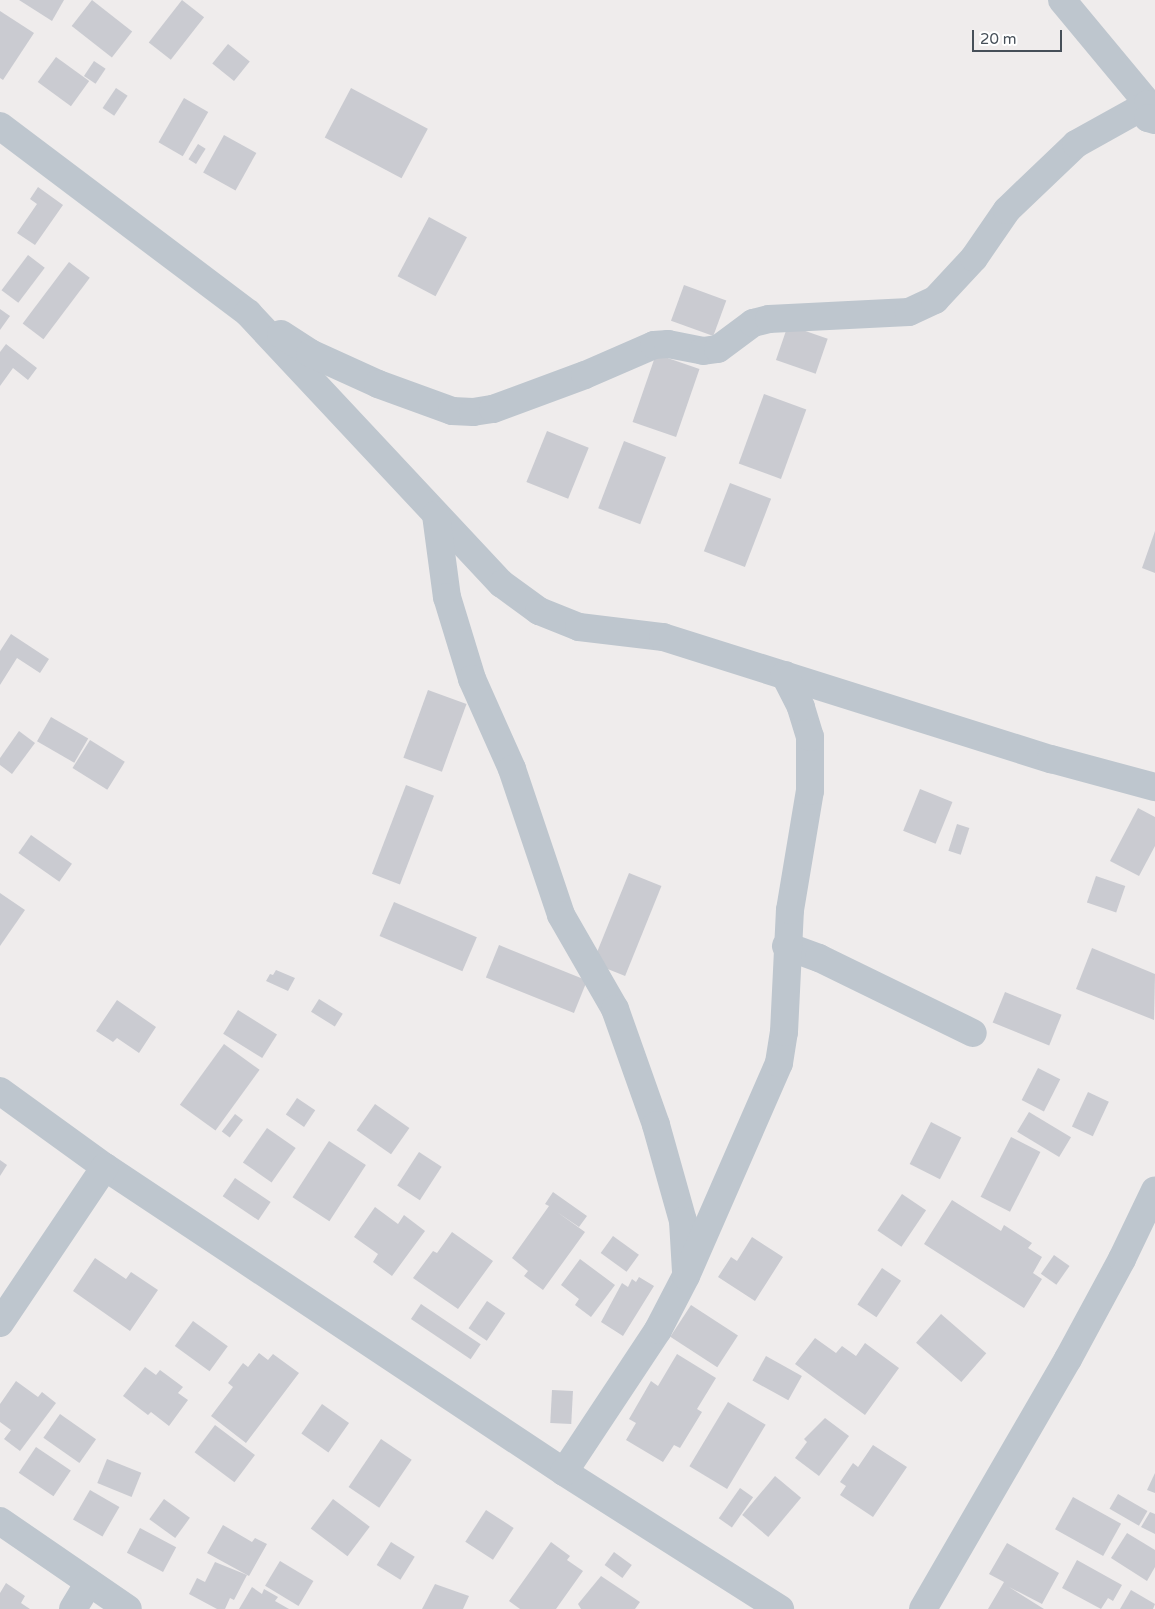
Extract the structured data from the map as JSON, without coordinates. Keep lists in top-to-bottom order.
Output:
{
  "scale_bar": "20 m"
}
